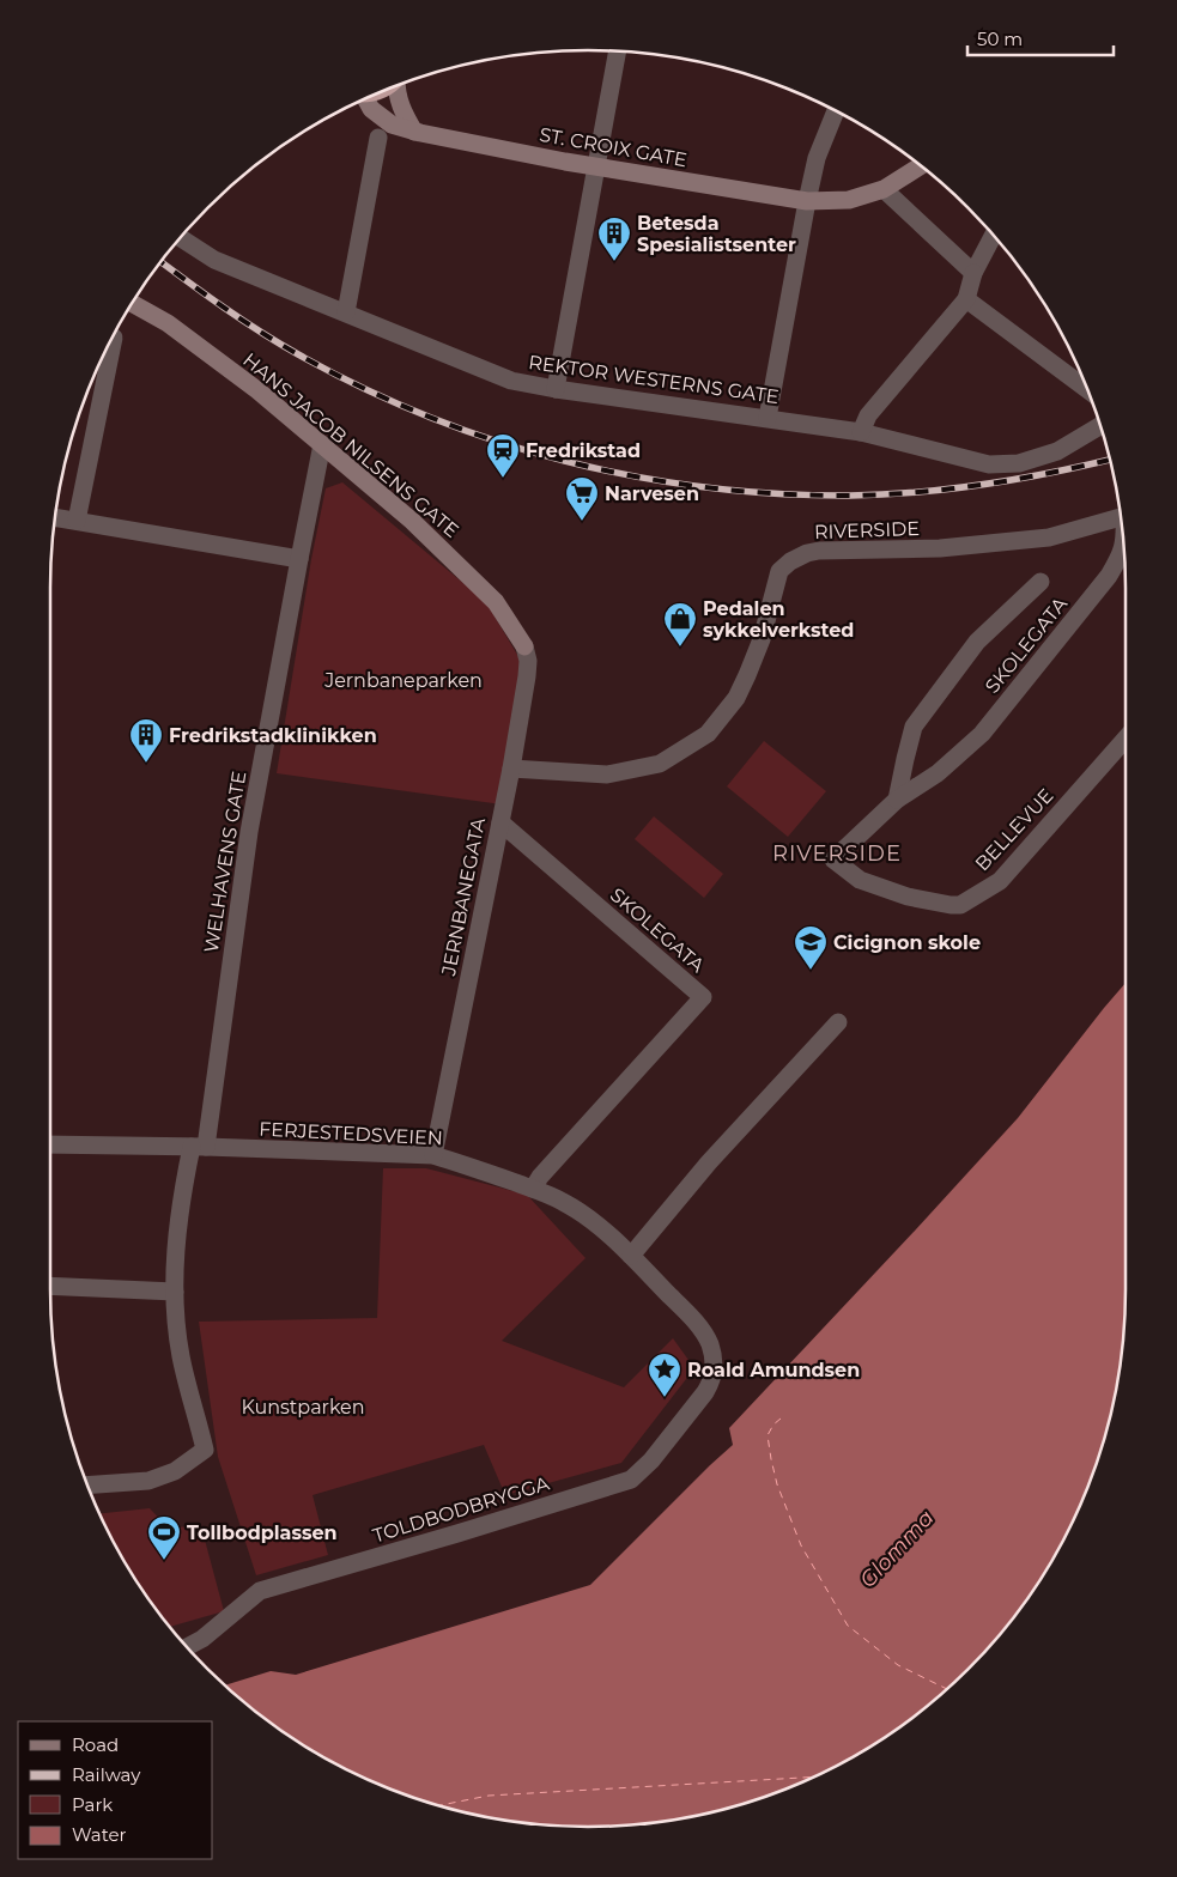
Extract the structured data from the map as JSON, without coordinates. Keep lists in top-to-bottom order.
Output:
{
  "streets": {
    "street": [
      "ST. CROIX GATE",
      "REKTOR WESTERNS GATE",
      "HANS JACOB NILSENS GATE",
      "RIVERSIDE",
      "SKOLEGATA",
      "BELLEVUE",
      "WELHAVENS GATE",
      "JERNBANEGATA",
      "FERJESTEDSVEIEN",
      "TOLDBODBRYGGA"
    ]
  },
  "crossings": [
    ["HANS JACOB NILSENS GATE", "WELHAVENS GATE"],
    ["HANS JACOB NILSENS GATE", "JERNBANEGATA"],
    ["RIVERSIDE", "JERNBANEGATA"],
    ["SKOLEGATA", "BELLEVUE"],
    ["SKOLEGATA", "JERNBANEGATA"],
    ["SKOLEGATA", "FERJESTEDSVEIEN"],
    ["WELHAVENS GATE", "FERJESTEDSVEIEN"],
    ["JERNBANEGATA", "FERJESTEDSVEIEN"],
    ["FERJESTEDSVEIEN", "TOLDBODBRYGGA"]
  ],
  "districts": ["RIVERSIDE"],
  "water": ["Glomma"],
  "parks": ["Jernbaneparken", "Kunstparken"],
  "places": {
    "building": ["Betesda Spesialistsenter", "Fredrikstadklinikken"],
    "station": ["Fredrikstad"],
    "supermarket": ["Narvesen"],
    "shop": ["Pedalen sykkelverksted"],
    "school or university": ["Cicignon skole"],
    "place": ["Roald Amundsen"],
    "sports": ["Tollbodplassen"]
  },
  "legend": [
    "Road",
    "Railway",
    "Park",
    "Water"
  ],
  "scale_bar": "50 m"
}
